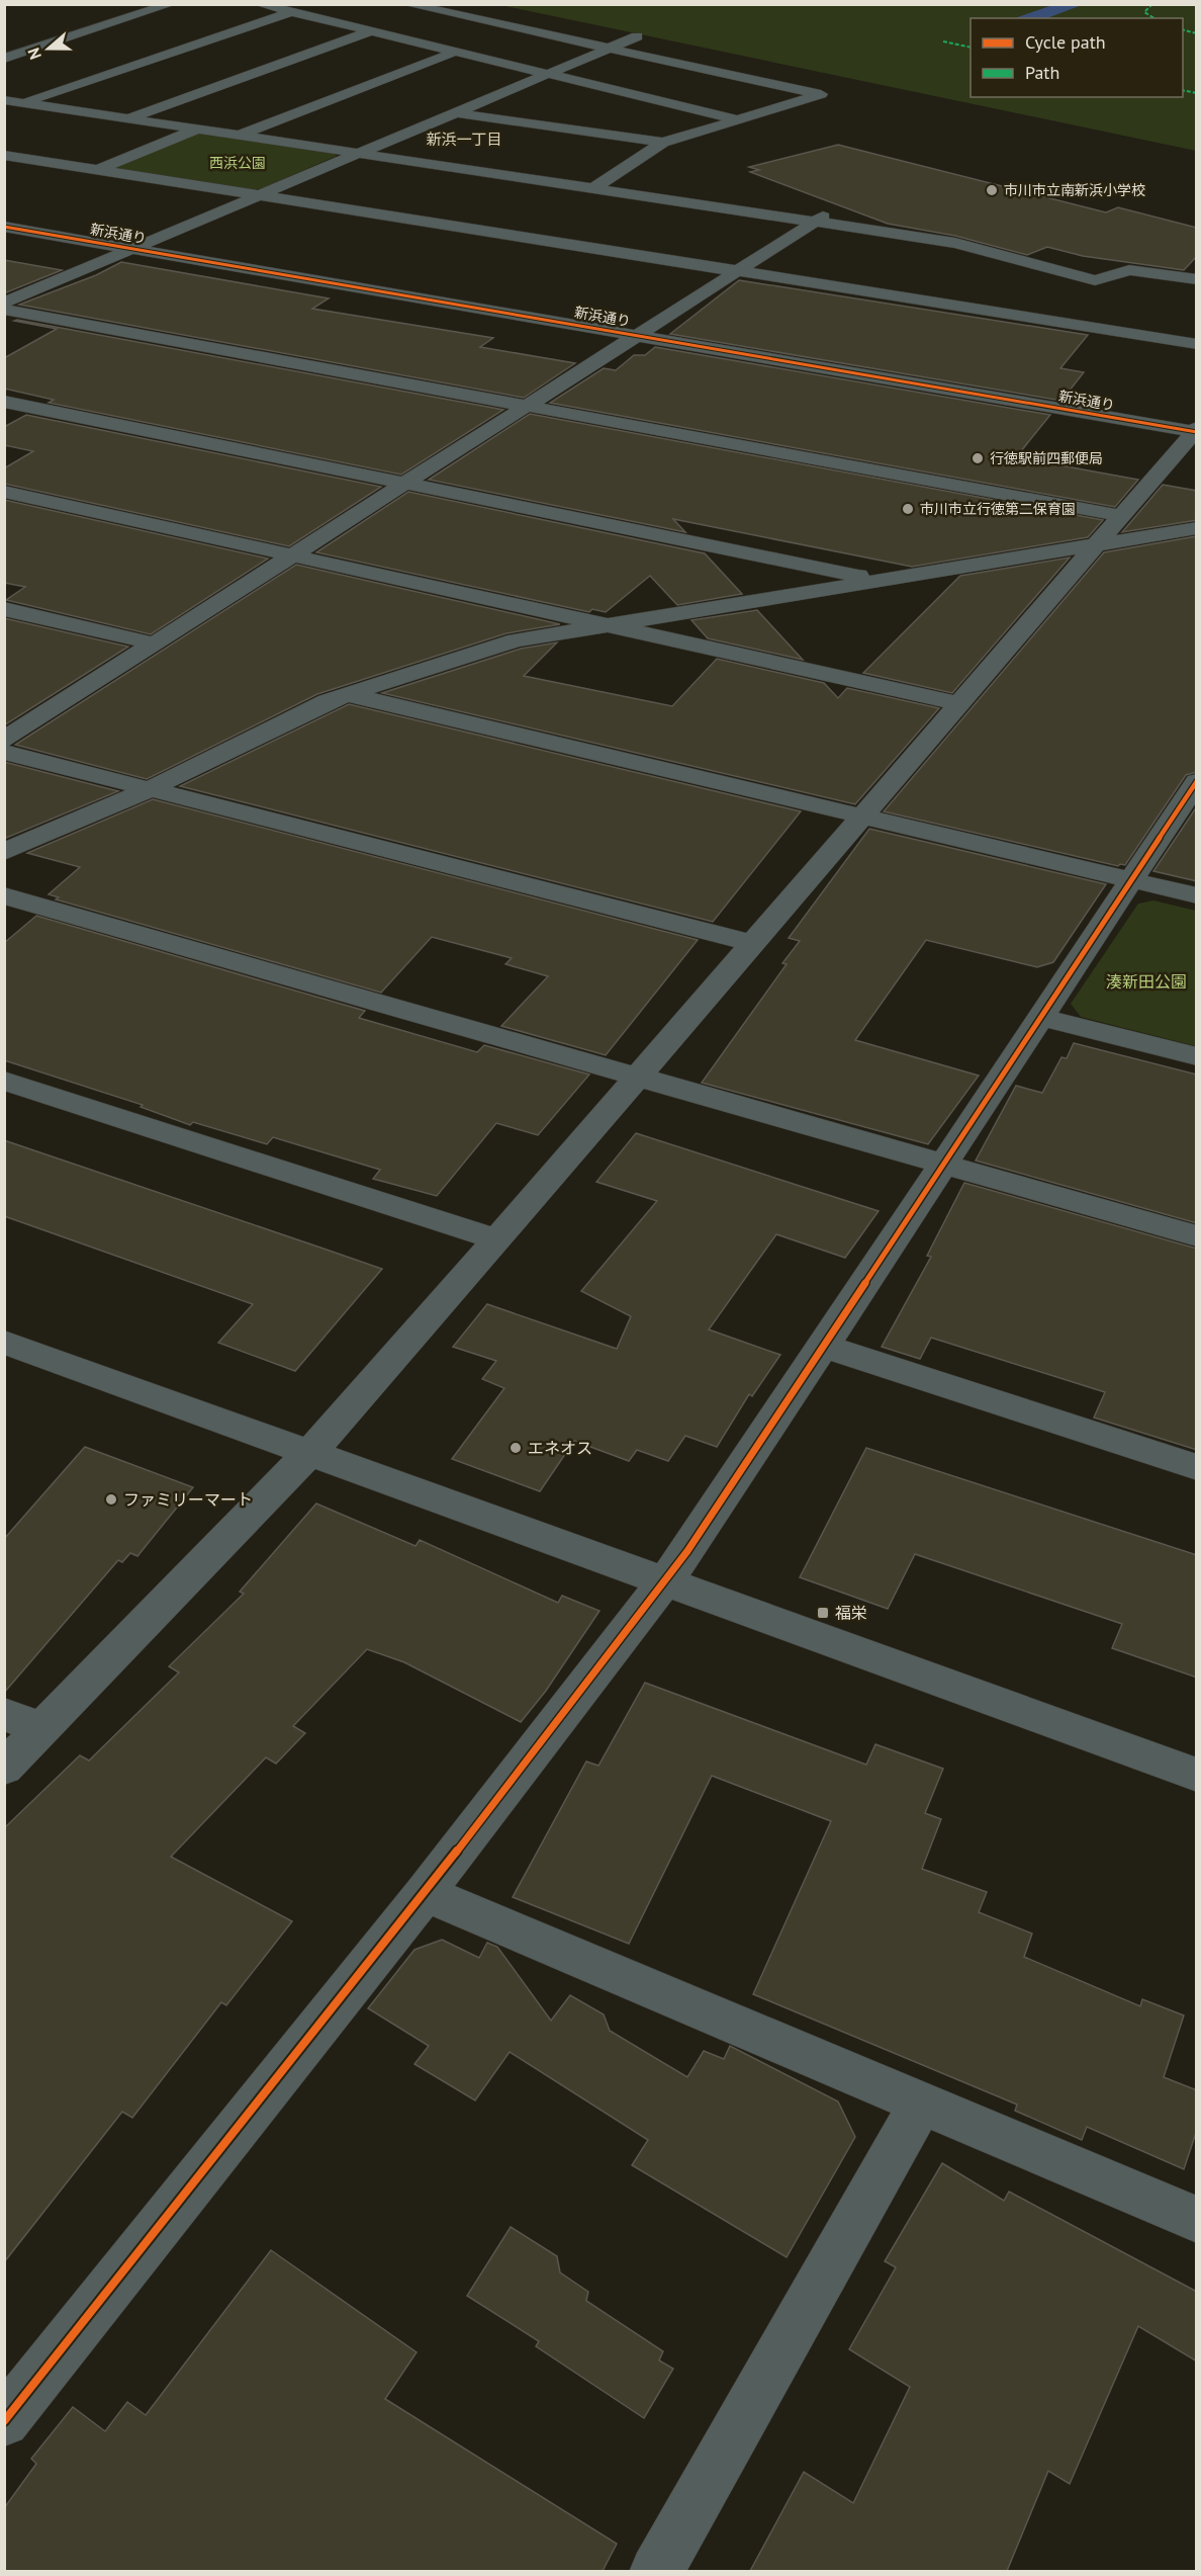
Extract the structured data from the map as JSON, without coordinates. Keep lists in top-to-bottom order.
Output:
{
  "streets": {
    "street": ["新浜通り"]
  },
  "districts": ["新浜一丁目"],
  "parks": ["西浜公園", "湊新田公園"],
  "places": {
    "other": [
      "市川市立南新浜小学校",
      "行徳駅前四郵便局",
      "市川市立行徳第二保育園",
      "エネオス",
      "ファミリーマート"
    ],
    "transit": ["福栄"]
  },
  "legend": ["Cycle path", "Path"],
  "north": "left"
}
